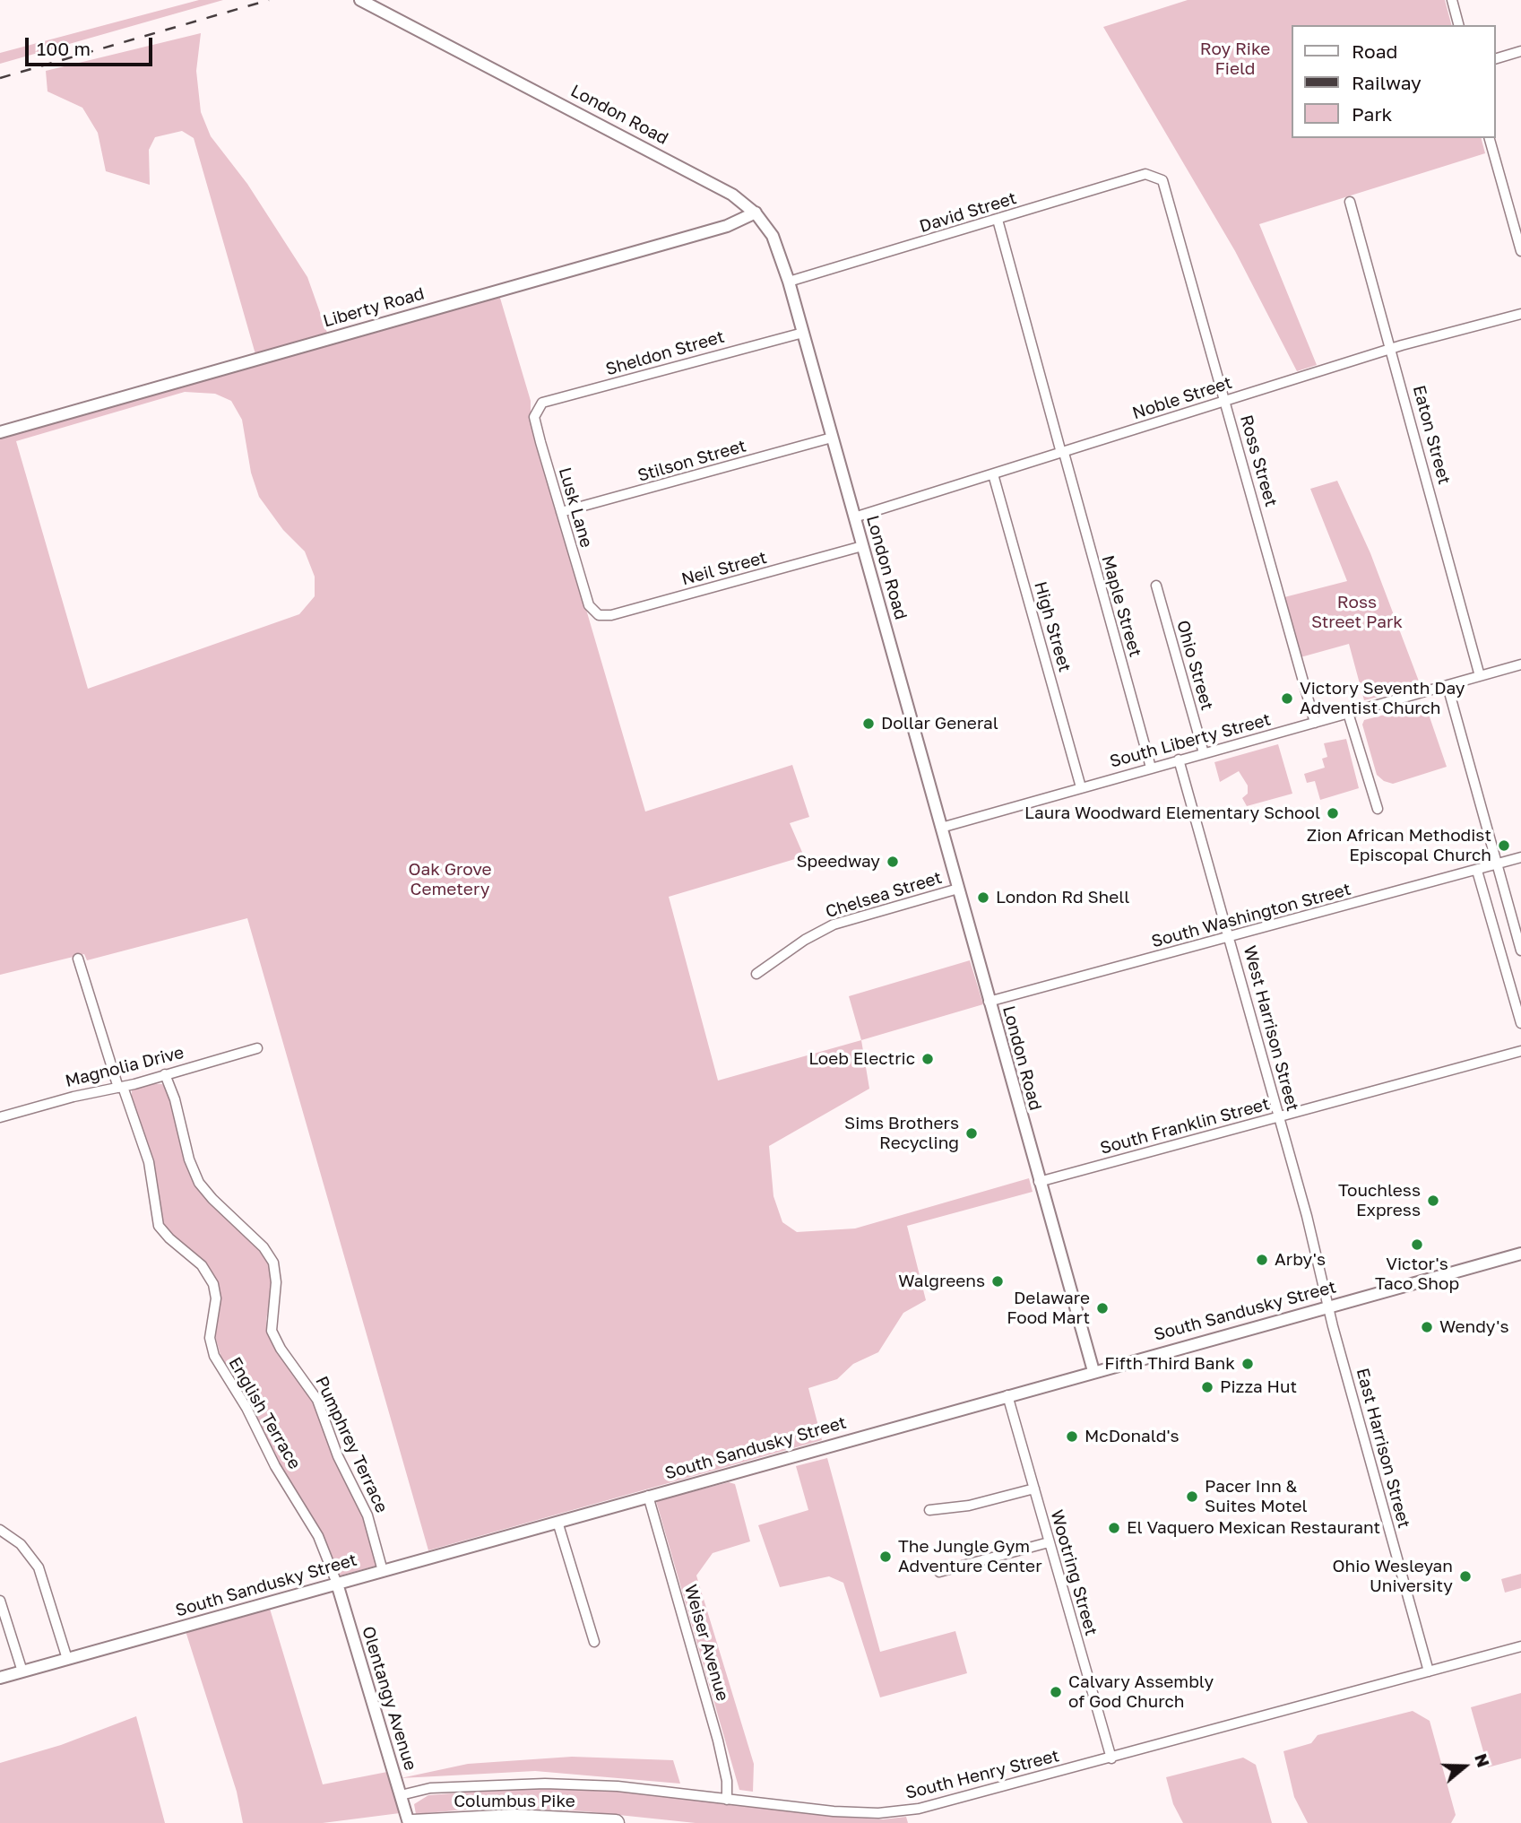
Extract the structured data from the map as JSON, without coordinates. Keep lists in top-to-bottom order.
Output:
{
  "streets": {
    "highway": ["Columbus Pike"],
    "street": [
      "London Road",
      "David Street",
      "Liberty Road",
      "Sheldon Street",
      "Noble Street",
      "Eaton Street",
      "Stilson Street",
      "Ross Street",
      "Lusk Lane",
      "Neil Street",
      "Maple Street",
      "High Street",
      "Ohio Street",
      "South Liberty Street",
      "Chelsea Street",
      "South Washington Street",
      "West Harrison Street",
      "Magnolia Drive",
      "South Franklin Street",
      "South Sandusky Street",
      "English Terrace",
      "Pumphrey Terrace",
      "East Harrison Street",
      "Wootring Street",
      "Weiser Avenue",
      "Olentangy Avenue",
      "South Henry Street"
    ]
  },
  "crossings": [
    ["London Road", "David Street"],
    ["London Road", "Liberty Road"],
    ["London Road", "Sheldon Street"],
    ["London Road", "Noble Street"],
    ["London Road", "Stilson Street"],
    ["London Road", "Neil Street"],
    ["London Road", "South Liberty Street"],
    ["London Road", "Chelsea Street"],
    ["London Road", "South Washington Street"],
    ["London Road", "South Franklin Street"],
    ["London Road", "South Sandusky Street"],
    ["David Street", "Ross Street"],
    ["David Street", "Maple Street"],
    ["Sheldon Street", "Lusk Lane"],
    ["Noble Street", "Eaton Street"],
    ["Noble Street", "Ross Street"],
    ["Noble Street", "Maple Street"],
    ["Noble Street", "High Street"],
    ["Eaton Street", "South Liberty Street"],
    ["Stilson Street", "Lusk Lane"],
    ["Ross Street", "South Liberty Street"],
    ["Lusk Lane", "Neil Street"],
    ["Maple Street", "South Liberty Street"],
    ["High Street", "South Liberty Street"],
    ["Ohio Street", "South Liberty Street"],
    ["South Liberty Street", "West Harrison Street"],
    ["South Washington Street", "West Harrison Street"],
    ["West Harrison Street", "South Franklin Street"],
    ["West Harrison Street", "South Sandusky Street"],
    ["West Harrison Street", "East Harrison Street"],
    ["Magnolia Drive", "English Terrace"],
    ["Magnolia Drive", "Pumphrey Terrace"],
    ["South Sandusky Street", "English Terrace"],
    ["South Sandusky Street", "Pumphrey Terrace"],
    ["South Sandusky Street", "East Harrison Street"],
    ["South Sandusky Street", "Wootring Street"],
    ["South Sandusky Street", "Weiser Avenue"],
    ["South Sandusky Street", "Olentangy Avenue"],
    ["English Terrace", "Olentangy Avenue"],
    ["East Harrison Street", "South Henry Street"],
    ["Wootring Street", "South Henry Street"],
    ["Weiser Avenue", "South Henry Street"],
    ["Olentangy Avenue", "South Henry Street"],
    ["Olentangy Avenue", "Columbus Pike"]
  ],
  "parks": ["Roy Rike Field", "Ross Street Park", "Oak Grove Cemetery"],
  "places": [
    "Victory Seventh Day Adventist Church",
    "Dollar General",
    "Laura Woodward Elementary School",
    "Zion African Methodist Episcopal Church",
    "Speedway",
    "London Rd Shell",
    "Loeb Electric",
    "Sims Brothers Recycling",
    "Touchless Express",
    "Victor's Taco Shop",
    "Arby's",
    "Walgreens",
    "Delaware Food Mart",
    "Wendy's",
    "Fifth Third Bank",
    "Pizza Hut",
    "McDonald's",
    "Pacer Inn & Suites Motel",
    "El Vaquero Mexican Restaurant",
    "The Jungle Gym Adventure Center",
    "Ohio Wesleyan University",
    "Calvary Assembly of God Church"
  ],
  "legend": ["Road", "Railway", "Park"],
  "scale_bar": "100 m",
  "north": "right"
}
